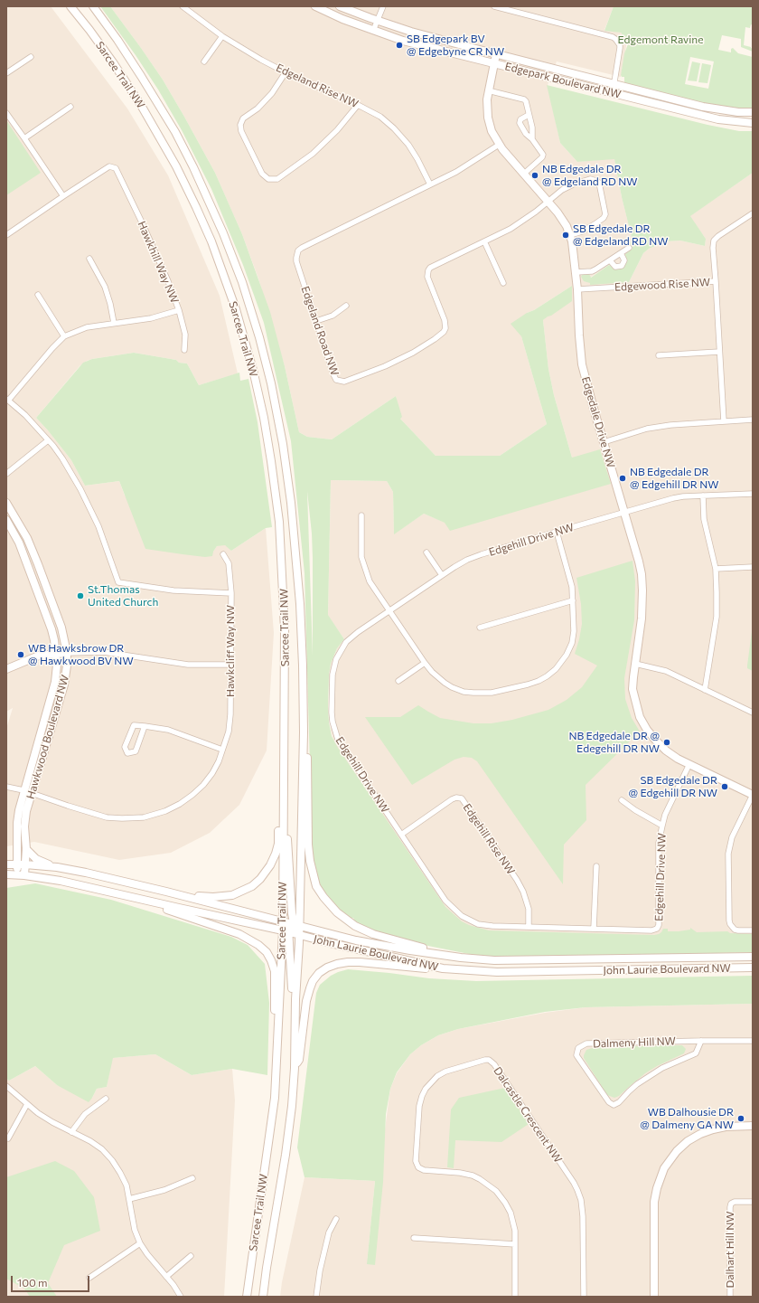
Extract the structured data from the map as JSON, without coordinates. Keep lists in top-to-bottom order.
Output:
{
  "streets": {
    "main road": [
      "Sarcee Trail NW",
      "Edgepark Boulevard NW",
      "Edgedale Drive NW",
      "Hawkwood Boulevard NW",
      "John Laurie Boulevard NW"
    ],
    "street": [
      "Edgeland Rise NW",
      "Hawkhill Way NW",
      "Edgewood Rise NW",
      "Edgeland Road NW",
      "Edgehill Drive NW",
      "Hawkcliff Way NW",
      "Edgehill Rise NW",
      "Dalmeny Hill NW",
      "Dalcastle Crescent NW",
      "Dalhart Hill NW"
    ]
  },
  "crossings": [
    ["Sarcee Trail NW", "John Laurie Boulevard NW"],
    ["Edgepark Boulevard NW", "Edgedale Drive NW"],
    ["Edgeland Rise NW", "Edgeland Road NW"],
    ["Hawkhill Way NW", "Hawkcliff Way NW"],
    ["Edgewood Rise NW", "Edgedale Drive NW"],
    ["Edgeland Road NW", "Edgedale Drive NW"],
    ["Edgedale Drive NW", "Edgehill Drive NW"],
    ["Edgehill Drive NW", "Edgehill Rise NW"],
    ["Hawkcliff Way NW", "Hawkwood Boulevard NW"],
    ["Hawkwood Boulevard NW", "John Laurie Boulevard NW"]
  ],
  "parks": ["Edgemont Ravine"],
  "places": [
    "SB Edgepark BV @ Edgebyne CR NW",
    "NB Edgedale DR @ Edgeland RD NW",
    "SB Edgedale DR @ Edgeland RD NW",
    "NB Edgedale DR @ Edgehill DR NW",
    "St.Thomas United Church",
    "WB Hawksbrow DR @ Hawkwood BV NW",
    "NB Edgedale DR @ Edegehill DR NW",
    "SB Edgedale DR @ Edgehill DR NW",
    "WB Dalhousie DR @ Dalmeny GA NW"
  ],
  "scale_bar": "100 m"
}
